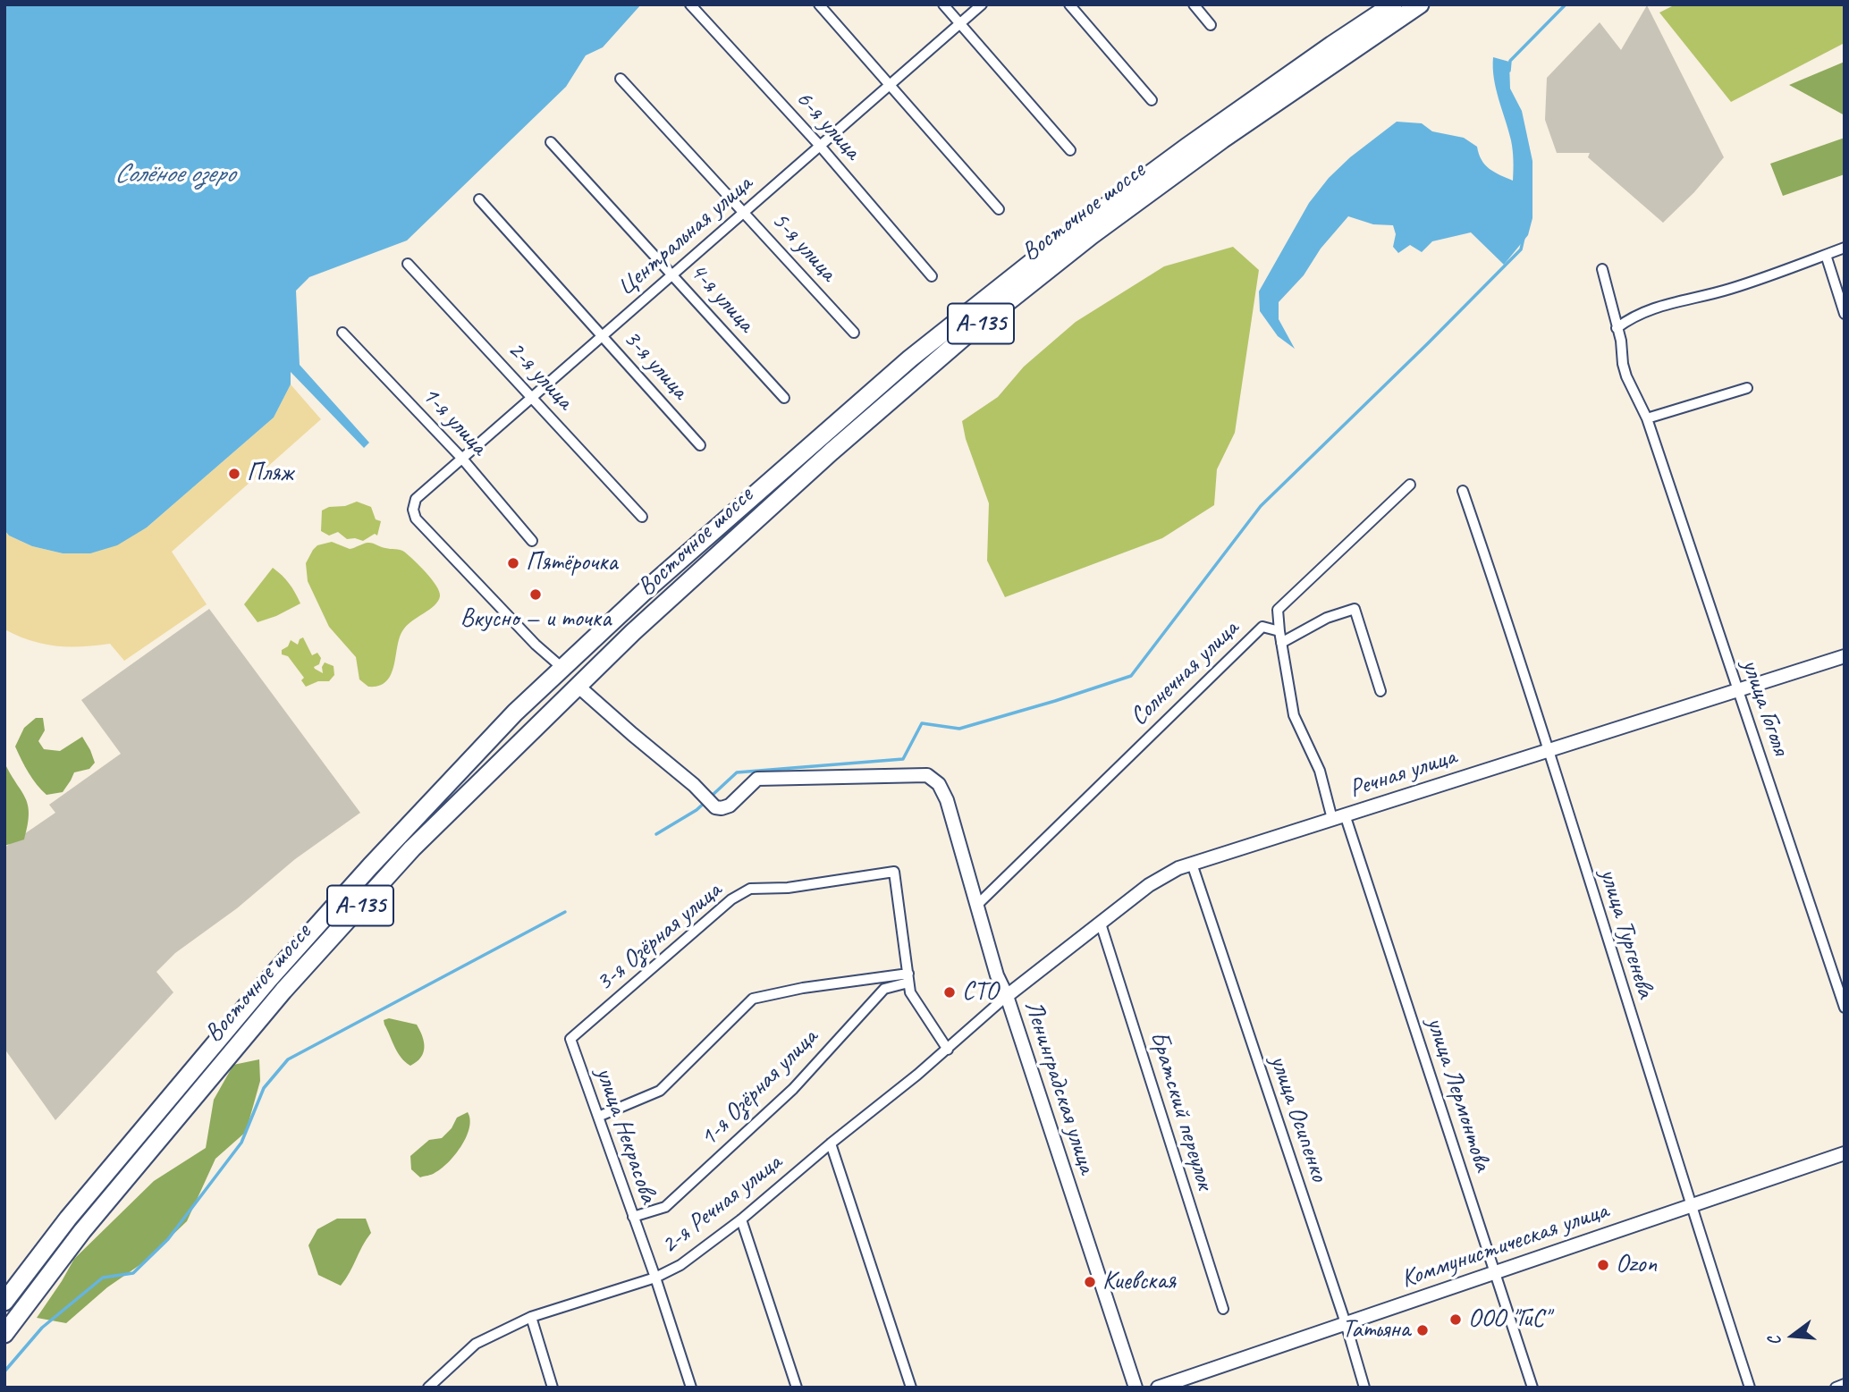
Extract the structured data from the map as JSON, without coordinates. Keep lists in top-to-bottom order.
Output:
{
  "streets": {
    "highway": ["Восточное шоссе", "А-135"],
    "street": [
      "6-я улица",
      "Центральная улица",
      "5-я улица",
      "4-я улица",
      "3-я улица",
      "2-я улица",
      "1-я улица",
      "Солнечная улица",
      "улица Гоголя",
      "Речная улица",
      "улица Тургенева",
      "3-я Озёрная улица",
      "Ленинградская улица",
      "1-я Озёрная улица",
      "улица Лермонтова",
      "Братский переулок",
      "улица Осипенко",
      "улица Некрасова",
      "2-я Речная улица",
      "Коммунистическая улица"
    ]
  },
  "crossings": [
    ["6-я улица", "Центральная улица"],
    ["Восточное шоссе", "Центральная улица"],
    ["Восточное шоссе", "Ленинградская улица"],
    ["Центральная улица", "5-я улица"],
    ["Центральная улица", "4-я улица"],
    ["Центральная улица", "3-я улица"],
    ["Центральная улица", "2-я улица"],
    ["Центральная улица", "1-я улица"],
    ["Солнечная улица", "Ленинградская улица"],
    ["улица Гоголя", "Речная улица"],
    ["Речная улица", "улица Тургенева"],
    ["Речная улица", "Ленинградская улица"],
    ["Речная улица", "улица Лермонтова"],
    ["Речная улица", "Братский переулок"],
    ["Речная улица", "улица Осипенко"],
    ["Речная улица", "2-я Речная улица"],
    ["улица Тургенева", "Коммунистическая улица"],
    ["3-я Озёрная улица", "1-я Озёрная улица"],
    ["3-я Озёрная улица", "улица Некрасова"],
    ["Ленинградская улица", "2-я Речная улица"],
    ["1-я Озёрная улица", "улица Некрасова"],
    ["улица Лермонтова", "Коммунистическая улица"],
    ["улица Осипенко", "Коммунистическая улица"],
    ["улица Некрасова", "2-я Речная улица"]
  ],
  "water": ["Солёное озеро"],
  "places": [
    "Пляж",
    "Пятёрочка",
    "Вкусно — и точка",
    "СТО",
    "Ozon",
    "Киевская",
    "ООО \"ГиС\"",
    "Татьяна"
  ],
  "north": "left"
}
